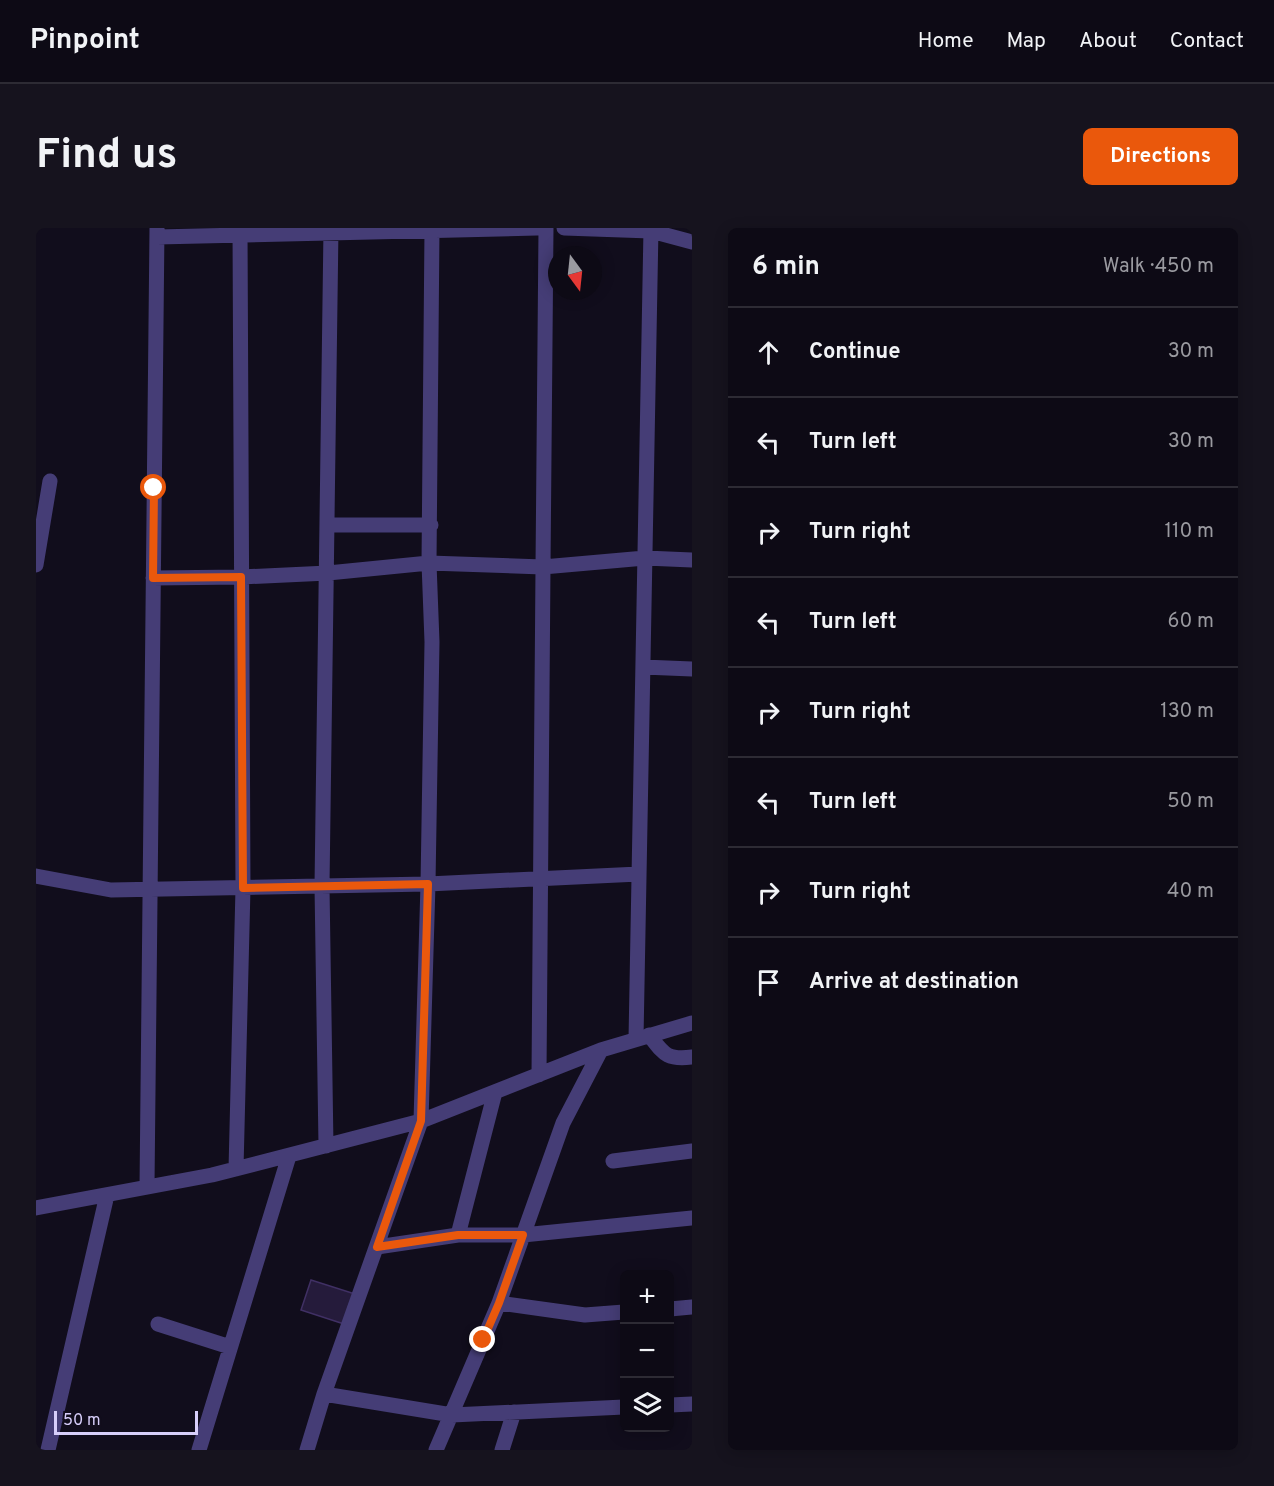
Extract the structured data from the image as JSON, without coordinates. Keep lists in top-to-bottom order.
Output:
{
  "scale_bar": "50 m",
  "north": "bottom",
  "page": {
    "header": "Pinpoint",
    "nav": [
      "Home",
      "Map",
      "About",
      "Contact"
    ],
    "buttons": "Directions",
    "title": "Find us",
    "heading": ["6 min", "Walk · 450 m"],
    "list": [
      ["Continue", "30 m"],
      ["Turn left", "30 m"],
      ["Turn right", "110 m"],
      ["Turn left", "60 m"],
      ["Turn right", "130 m"],
      ["Turn left", "50 m"],
      ["Turn right", "40 m"],
      "Arrive at destination"
    ],
    "map_buttons": ["+", "−"],
    "scale": "50 m"
  }
}
